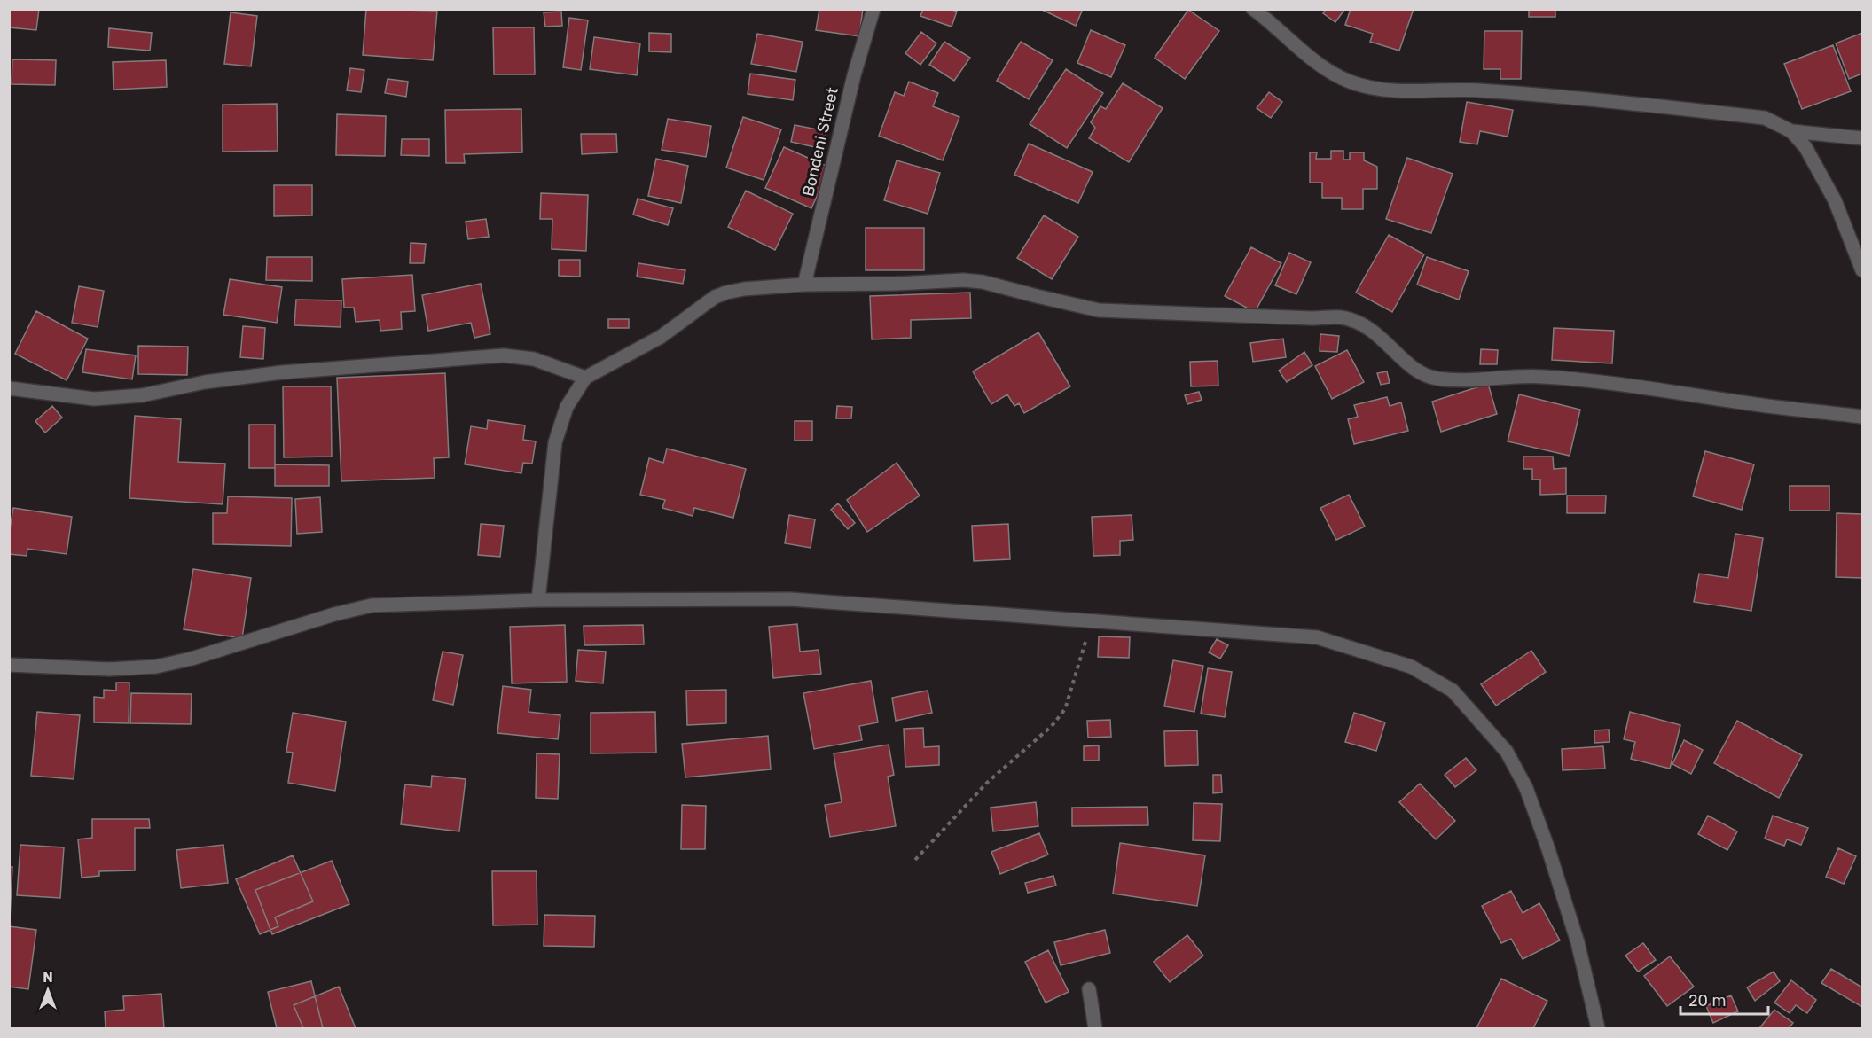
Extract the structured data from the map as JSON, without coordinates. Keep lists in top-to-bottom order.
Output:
{
  "streets": {
    "street": ["Bondeni Street"]
  },
  "scale_bar": "20 m",
  "north": "top"
}
